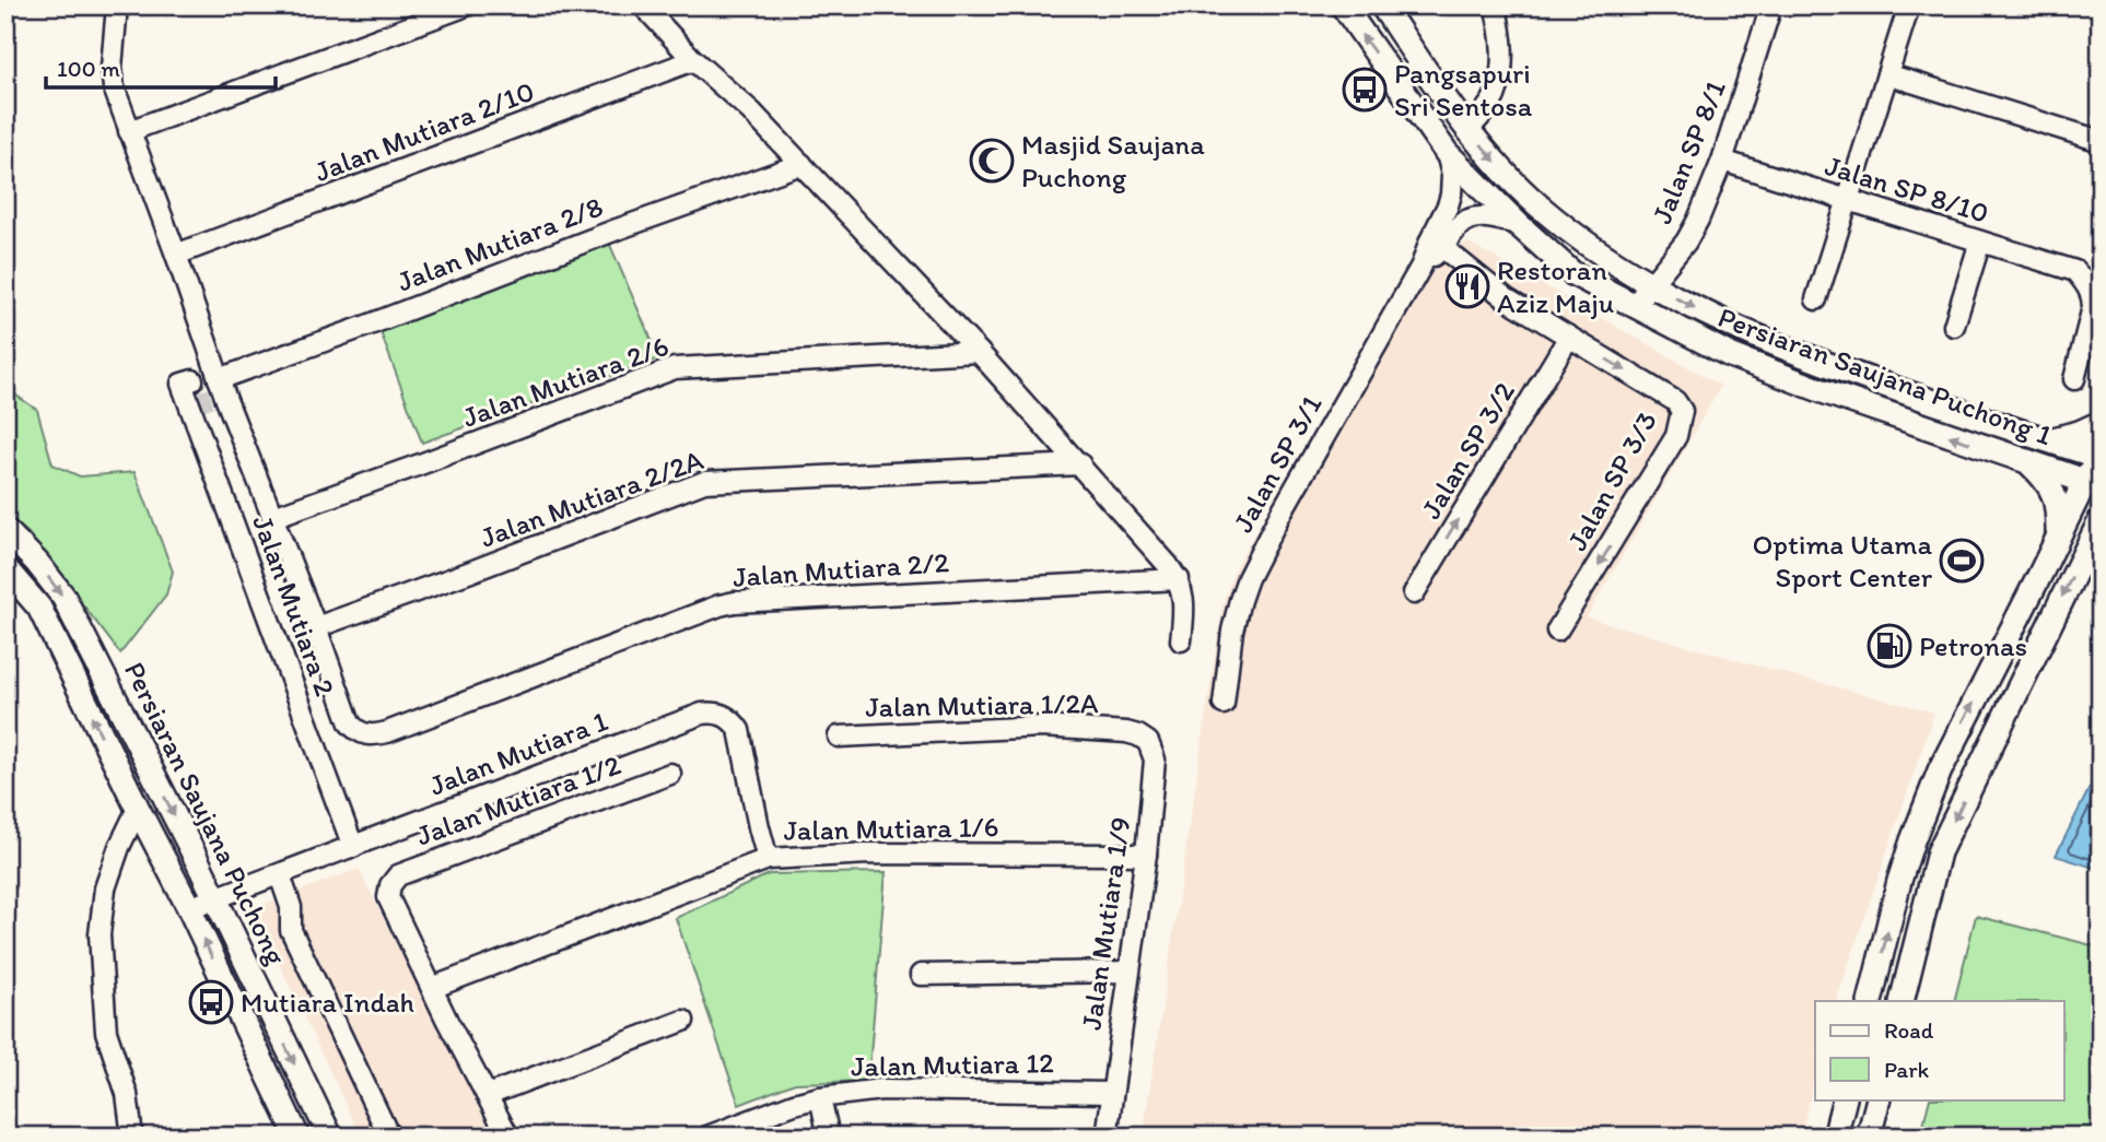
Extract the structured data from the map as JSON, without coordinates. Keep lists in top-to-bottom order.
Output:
{
  "streets": {
    "street": [
      "Jalan Mutiara 2/10",
      "Jalan SP 8/1",
      "Jalan SP 8/10",
      "Jalan Mutiara 2/8",
      "Persiaran Saujana Puchong 1",
      "Jalan Mutiara 2/6",
      "Jalan SP 3/2",
      "Jalan SP 3/1",
      "Jalan SP 3/3",
      "Jalan Mutiara 2/2A",
      "Jalan Mutiara 2/2",
      "Jalan Mutiara 2",
      "Jalan Mutiara 1/2A",
      "Jalan Mutiara 1",
      "Jalan Mutiara 1/2",
      "Persiaran Saujana Puchong",
      "Jalan Mutiara 1/6",
      "Jalan Mutiara 1/9",
      "Jalan Mutiara 12"
    ]
  },
  "crossings": [
    ["Jalan SP 8/1", "Jalan SP 8/10"],
    ["Jalan SP 8/1", "Persiaran Saujana Puchong 1"],
    ["Jalan Mutiara 2/8", "Jalan Mutiara 2"],
    ["Persiaran Saujana Puchong 1", "Jalan SP 3/1"],
    ["Jalan SP 3/2", "Jalan SP 3/3"],
    ["Jalan SP 3/1", "Jalan SP 3/3"],
    ["Jalan Mutiara 2/2A", "Jalan Mutiara 2/2"],
    ["Jalan Mutiara 2", "Jalan Mutiara 1"],
    ["Jalan Mutiara 1/2A", "Jalan Mutiara 1/9"],
    ["Jalan Mutiara 1", "Persiaran Saujana Puchong"],
    ["Jalan Mutiara 1", "Jalan Mutiara 1/6"],
    ["Jalan Mutiara 1/2", "Jalan Mutiara 1/6"],
    ["Jalan Mutiara 1/6", "Jalan Mutiara 1/9"],
    ["Jalan Mutiara 1/9", "Jalan Mutiara 12"]
  ],
  "one_way": ["Jalan SP 3/2"],
  "places": {
    "bus stop": ["Pangsapuri Sri Sentosa", "Mutiara Indah"],
    "mosque": ["Masjid Saujana Puchong"],
    "restaurant": ["Restoran Aziz Maju"],
    "sports": ["Optima Utama Sport Center"],
    "fuel station": ["Petronas"]
  },
  "legend": ["Road", "Park"],
  "scale_bar": "100 m"
}
